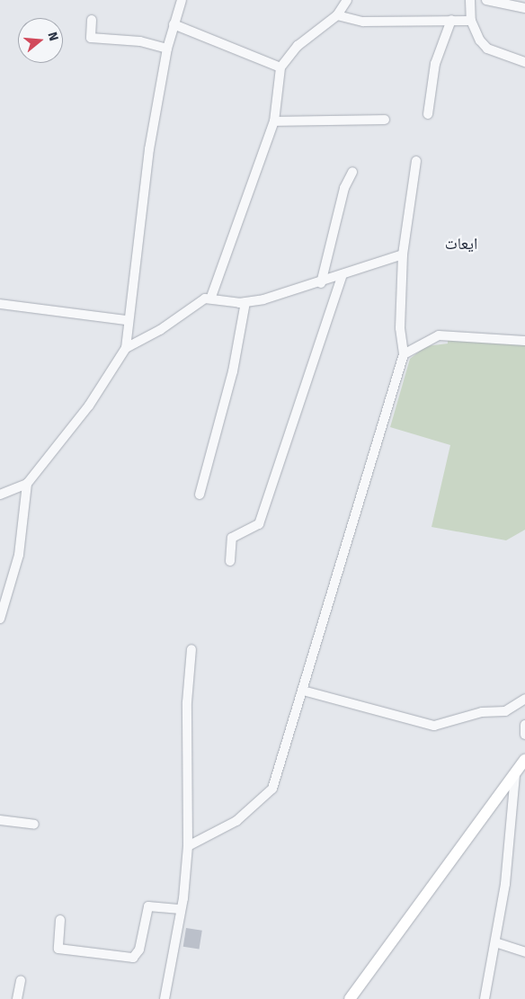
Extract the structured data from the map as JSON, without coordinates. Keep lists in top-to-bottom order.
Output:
{
  "districts": ["ايعات"],
  "north": "right"
}
